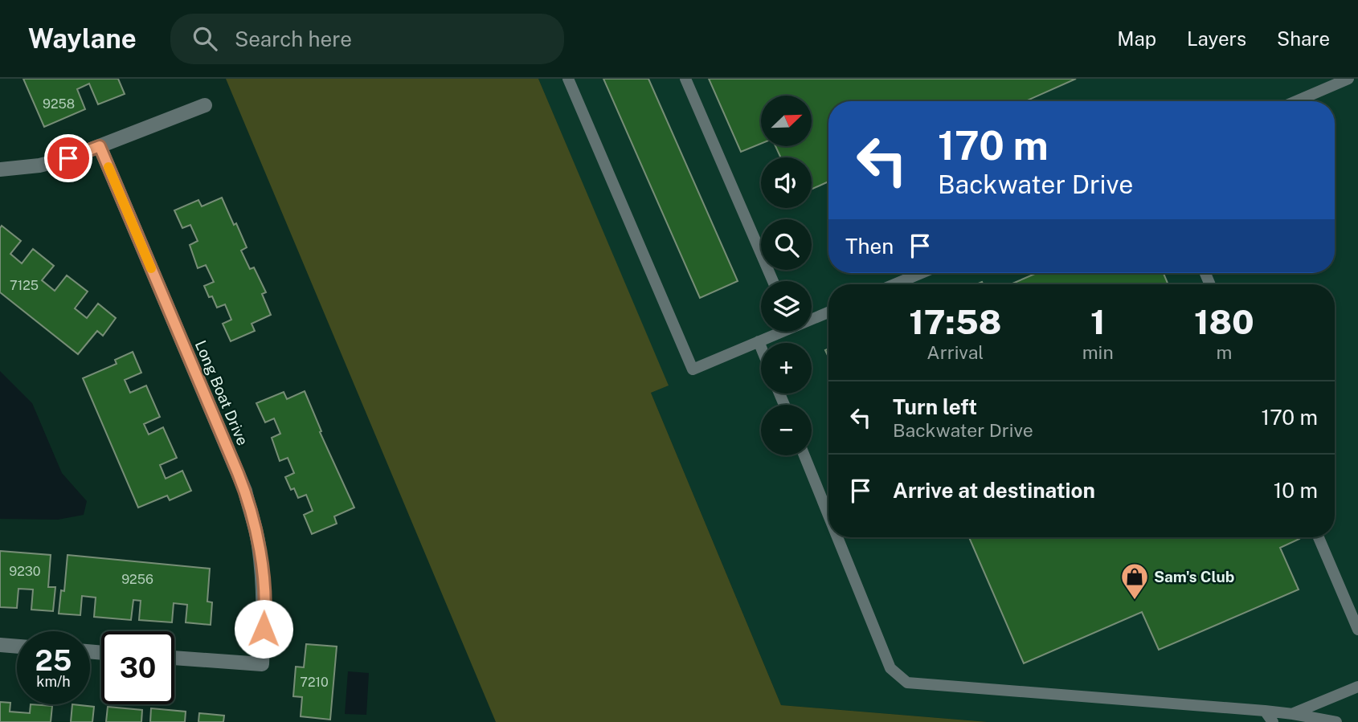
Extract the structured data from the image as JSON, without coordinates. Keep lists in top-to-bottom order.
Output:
{
  "streets": {
    "street": ["Long Boat Drive"]
  },
  "places": {
    "shop": ["Sam's Club"]
  },
  "house_numbers": [
    "9258",
    "7125",
    "9230",
    "9256",
    "7210"
  ],
  "north": "top right",
  "page": {
    "header": "Waylane",
    "search": "Search here",
    "nav": ["Map", "Layers", "Share"],
    "map_buttons": ["+", "−"],
    "turn": ["170 m", "Backwater Drive"],
    "then": "Then",
    "eta": [
      "17:58",
      "Arrival",
      "1",
      "min",
      "180",
      "m"
    ],
    "list": [
      {
        "name": "Turn left",
        "note": "Backwater Drive",
        "value": "170 m"
      },
      {
        "name": "Arrive at destination",
        "value": "10 m"
      }
    ],
    "speed": "25 km/h",
    "limit": "30"
  }
}
